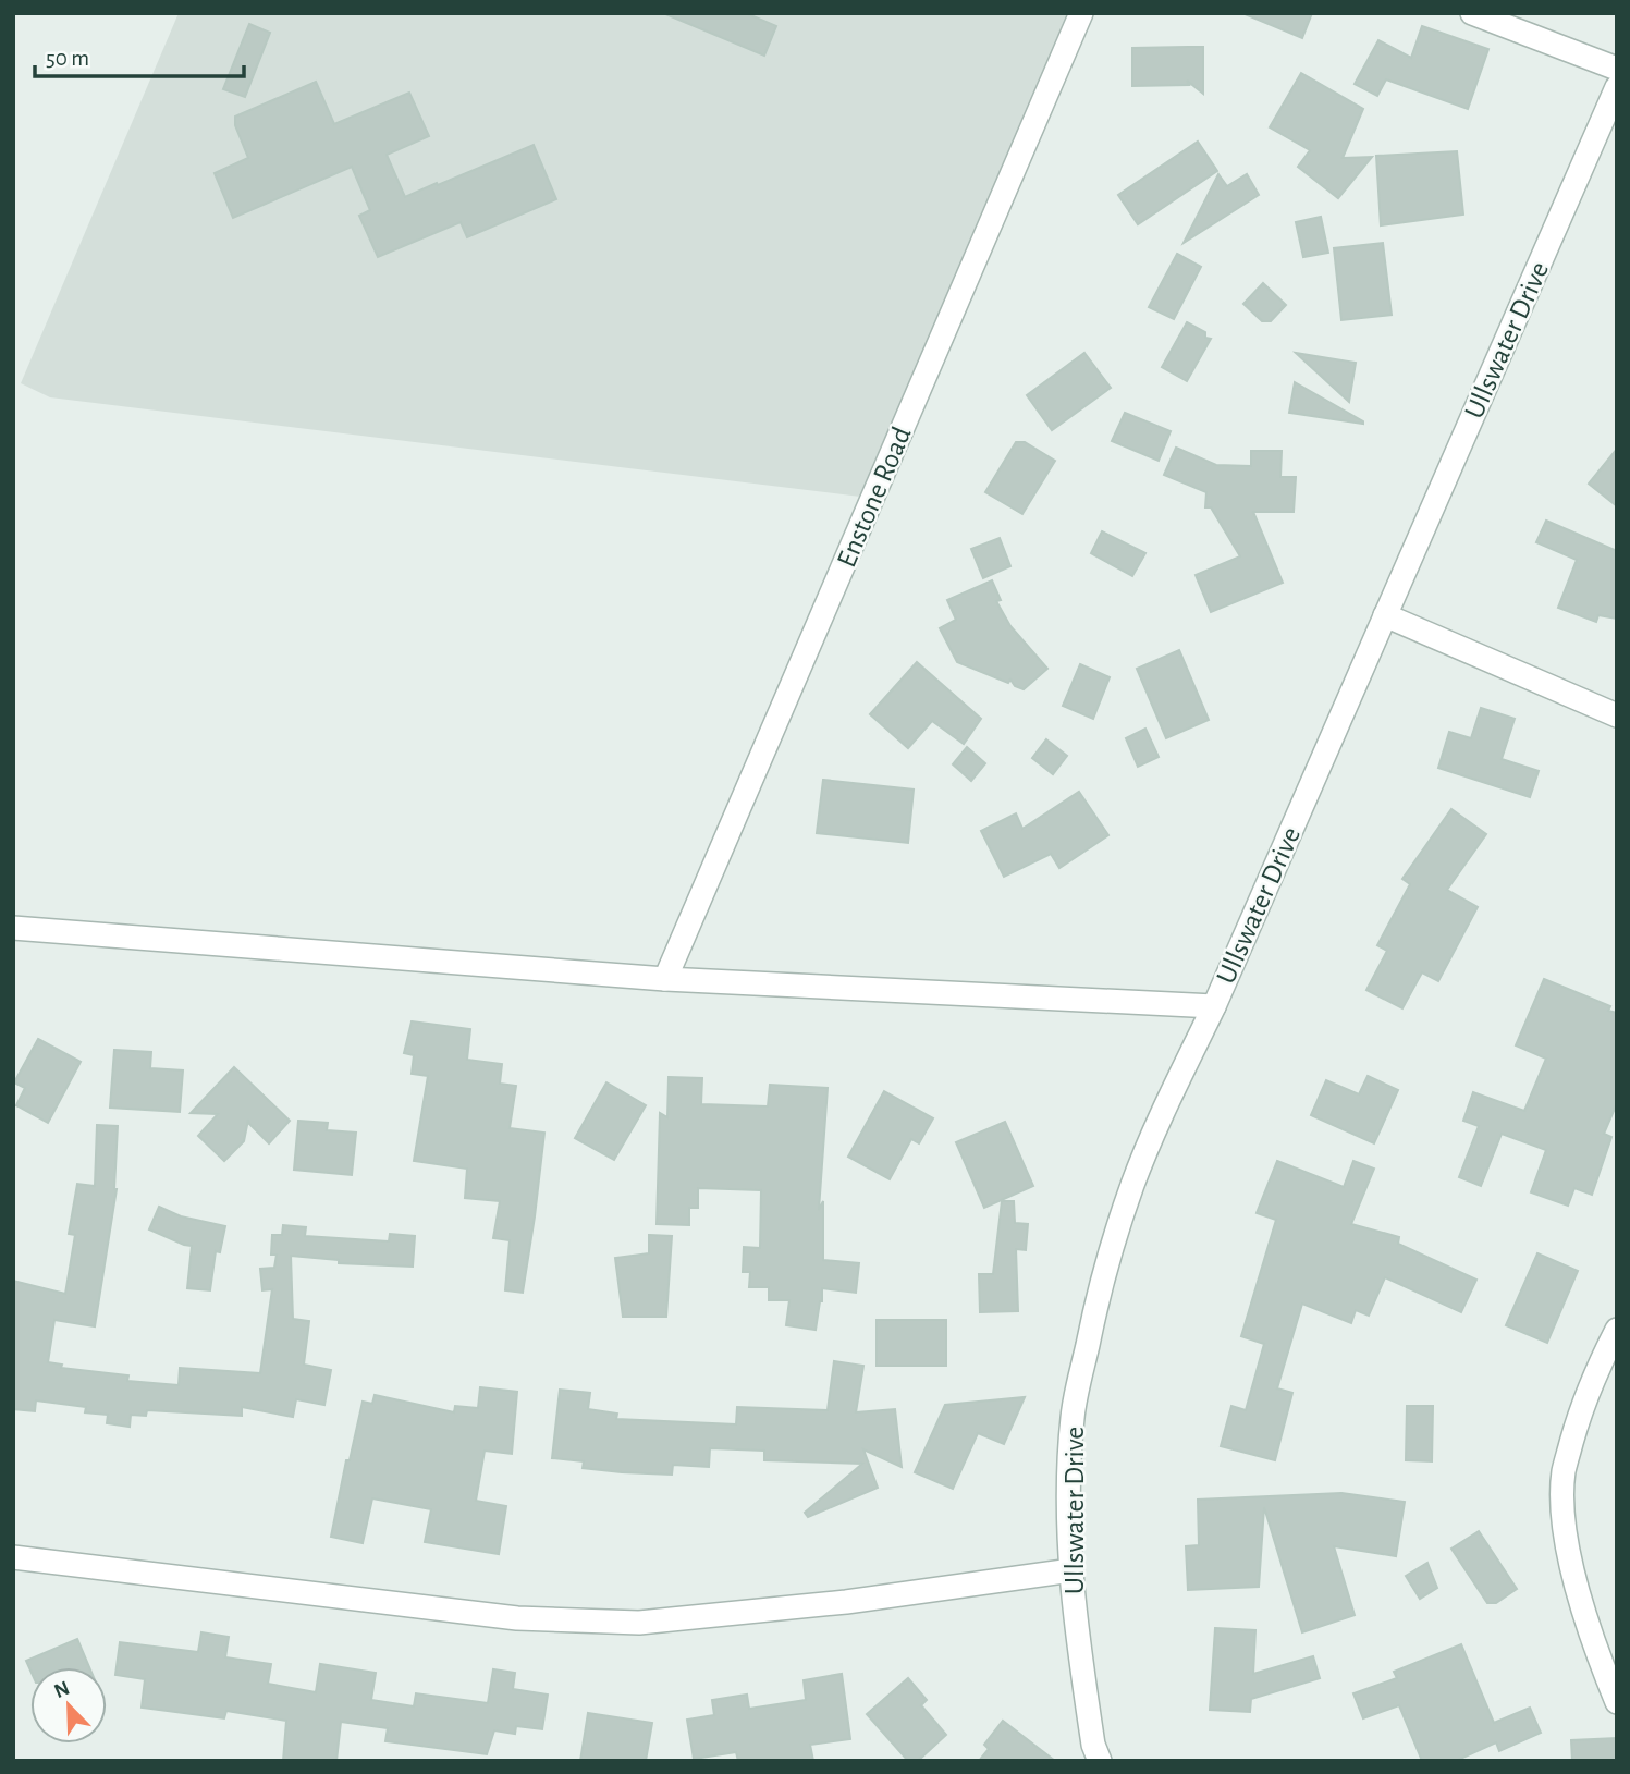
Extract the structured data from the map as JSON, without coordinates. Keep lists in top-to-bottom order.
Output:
{
  "streets": {
    "street": ["Ullswater Drive", "Enstone Road"]
  },
  "scale_bar": "50 m",
  "north": "top left"
}
